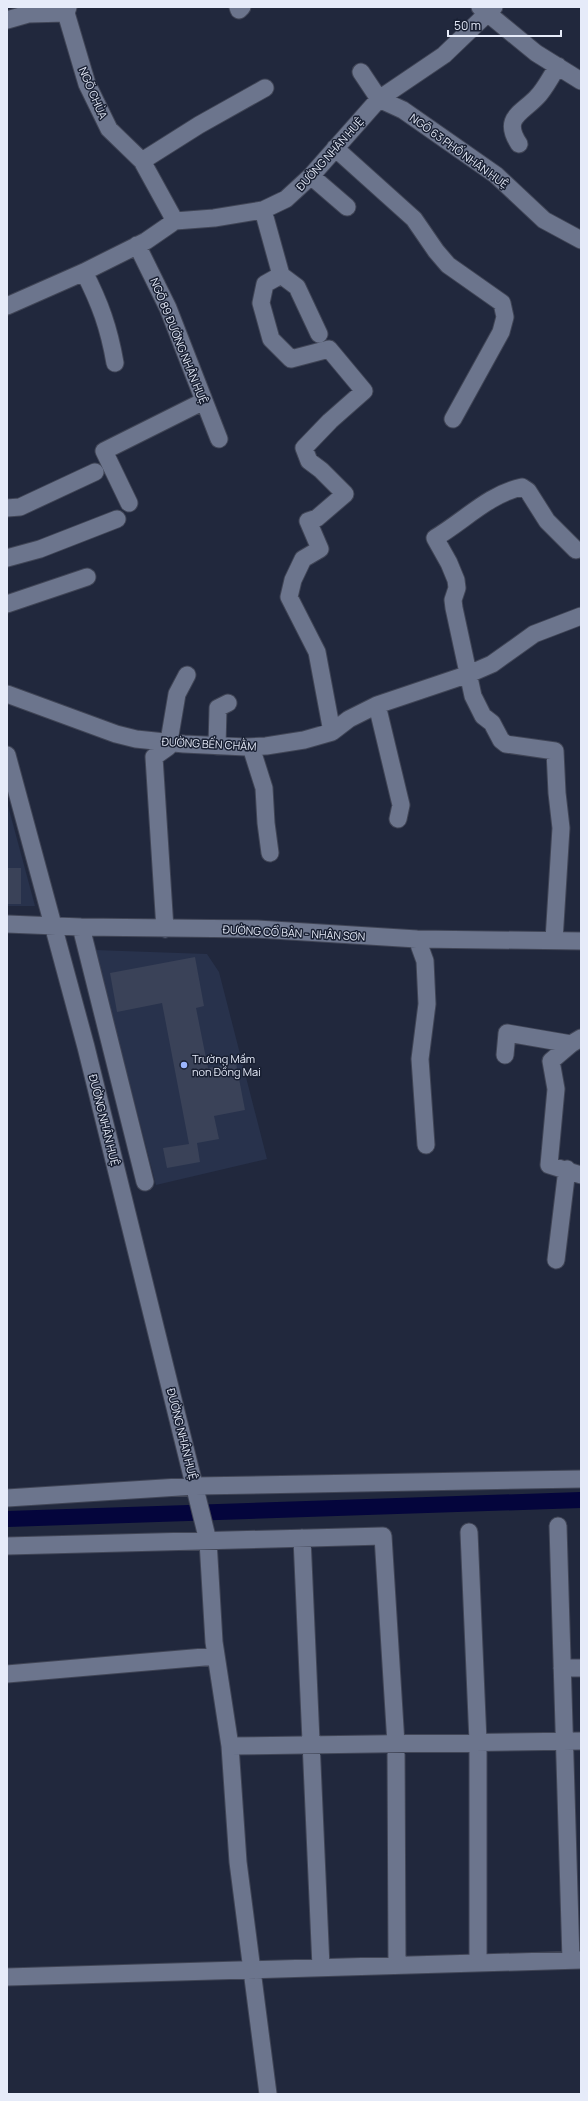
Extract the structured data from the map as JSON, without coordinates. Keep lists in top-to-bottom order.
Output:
{
  "streets": {
    "street": [
      "NGÕ CHÙA",
      "NGÕ 63 PHỐ NHÂN HUỆ",
      "ĐƯỜNG NHÂN HUỆ",
      "NGÕ 89 ĐƯỜNG NHÂN HUỆ",
      "ĐƯỜNG BẾN CHẰM",
      "ĐƯỜNG CỔ BẢN - NHÂN SƠN"
    ]
  },
  "crossings": [
    ["NGÕ CHÙA", "ĐƯỜNG NHÂN HUỆ"],
    ["NGÕ 63 PHỐ NHÂN HUỆ", "ĐƯỜNG NHÂN HUỆ"],
    ["ĐƯỜNG NHÂN HUỆ", "NGÕ 89 ĐƯỜNG NHÂN HUỆ"],
    ["ĐƯỜNG NHÂN HUỆ", "ĐƯỜNG CỔ BẢN - NHÂN SƠN"]
  ],
  "places": ["Trường Mầm non Đồng Mai"],
  "scale_bar": "50 m"
}
